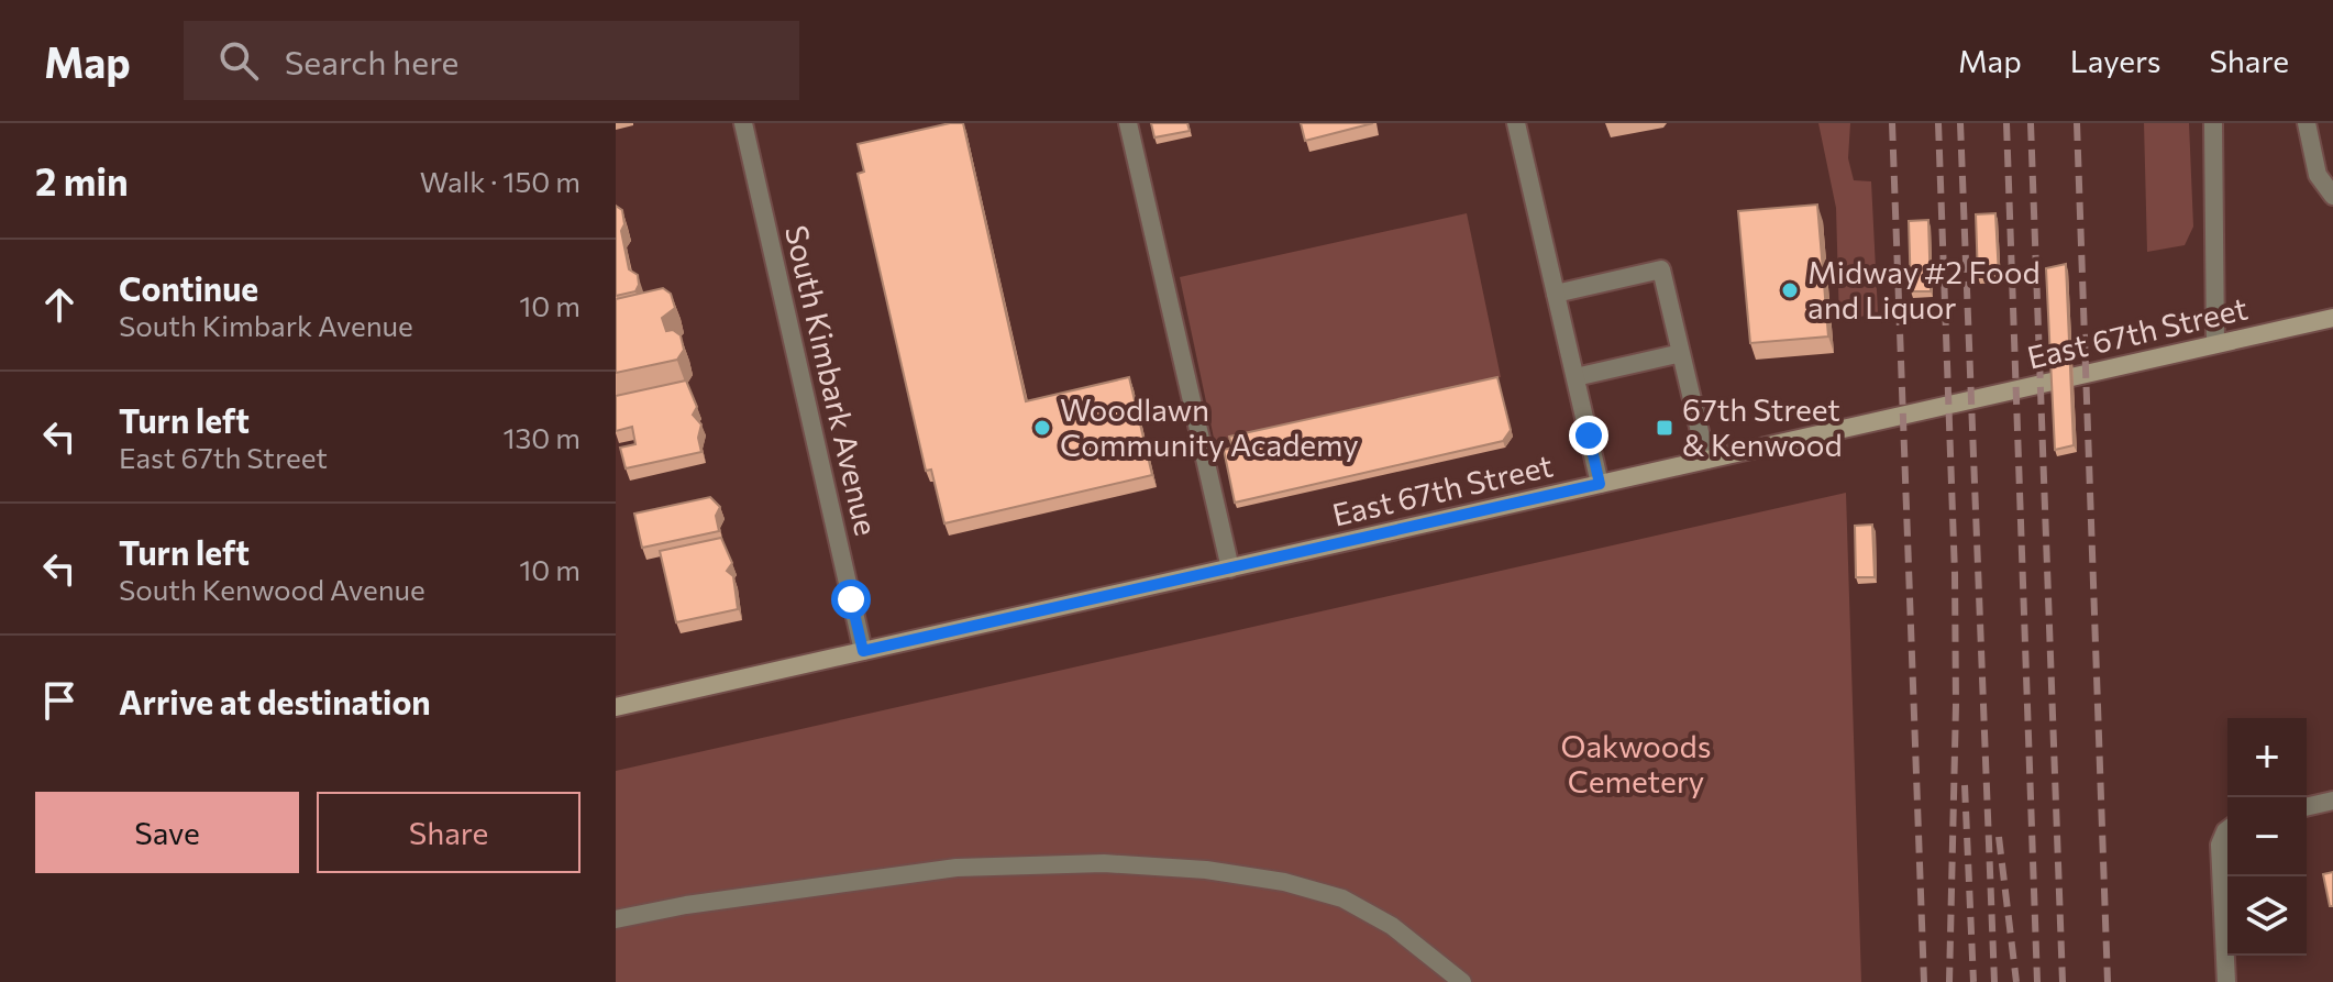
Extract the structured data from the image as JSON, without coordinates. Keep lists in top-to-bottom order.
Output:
{
  "streets": {
    "street": ["East 67th Street", "South Kimbark Avenue"]
  },
  "crossings": [
    ["East 67th Street", "South Kimbark Avenue"]
  ],
  "parks": ["Oakwoods Cemetery"],
  "places": {
    "other": ["Midway #2 Food and Liquor", "Woodlawn Community Academy"],
    "transit": ["67th Street & Kenwood"]
  },
  "page": {
    "header": "Map",
    "search": "Search here",
    "nav": ["Map", "Layers", "Share"],
    "heading": ["2 min", "Walk · 150 m"],
    "list": [
      ["Continue", "South Kimbark Avenue", "10 m"],
      ["Turn left", "East 67th Street", "130 m"],
      ["Turn left", "South Kenwood Avenue", "10 m"],
      "Arrive at destination"
    ],
    "map_buttons": ["+", "−"],
    "buttons": ["Save", "Share"]
  }
}
